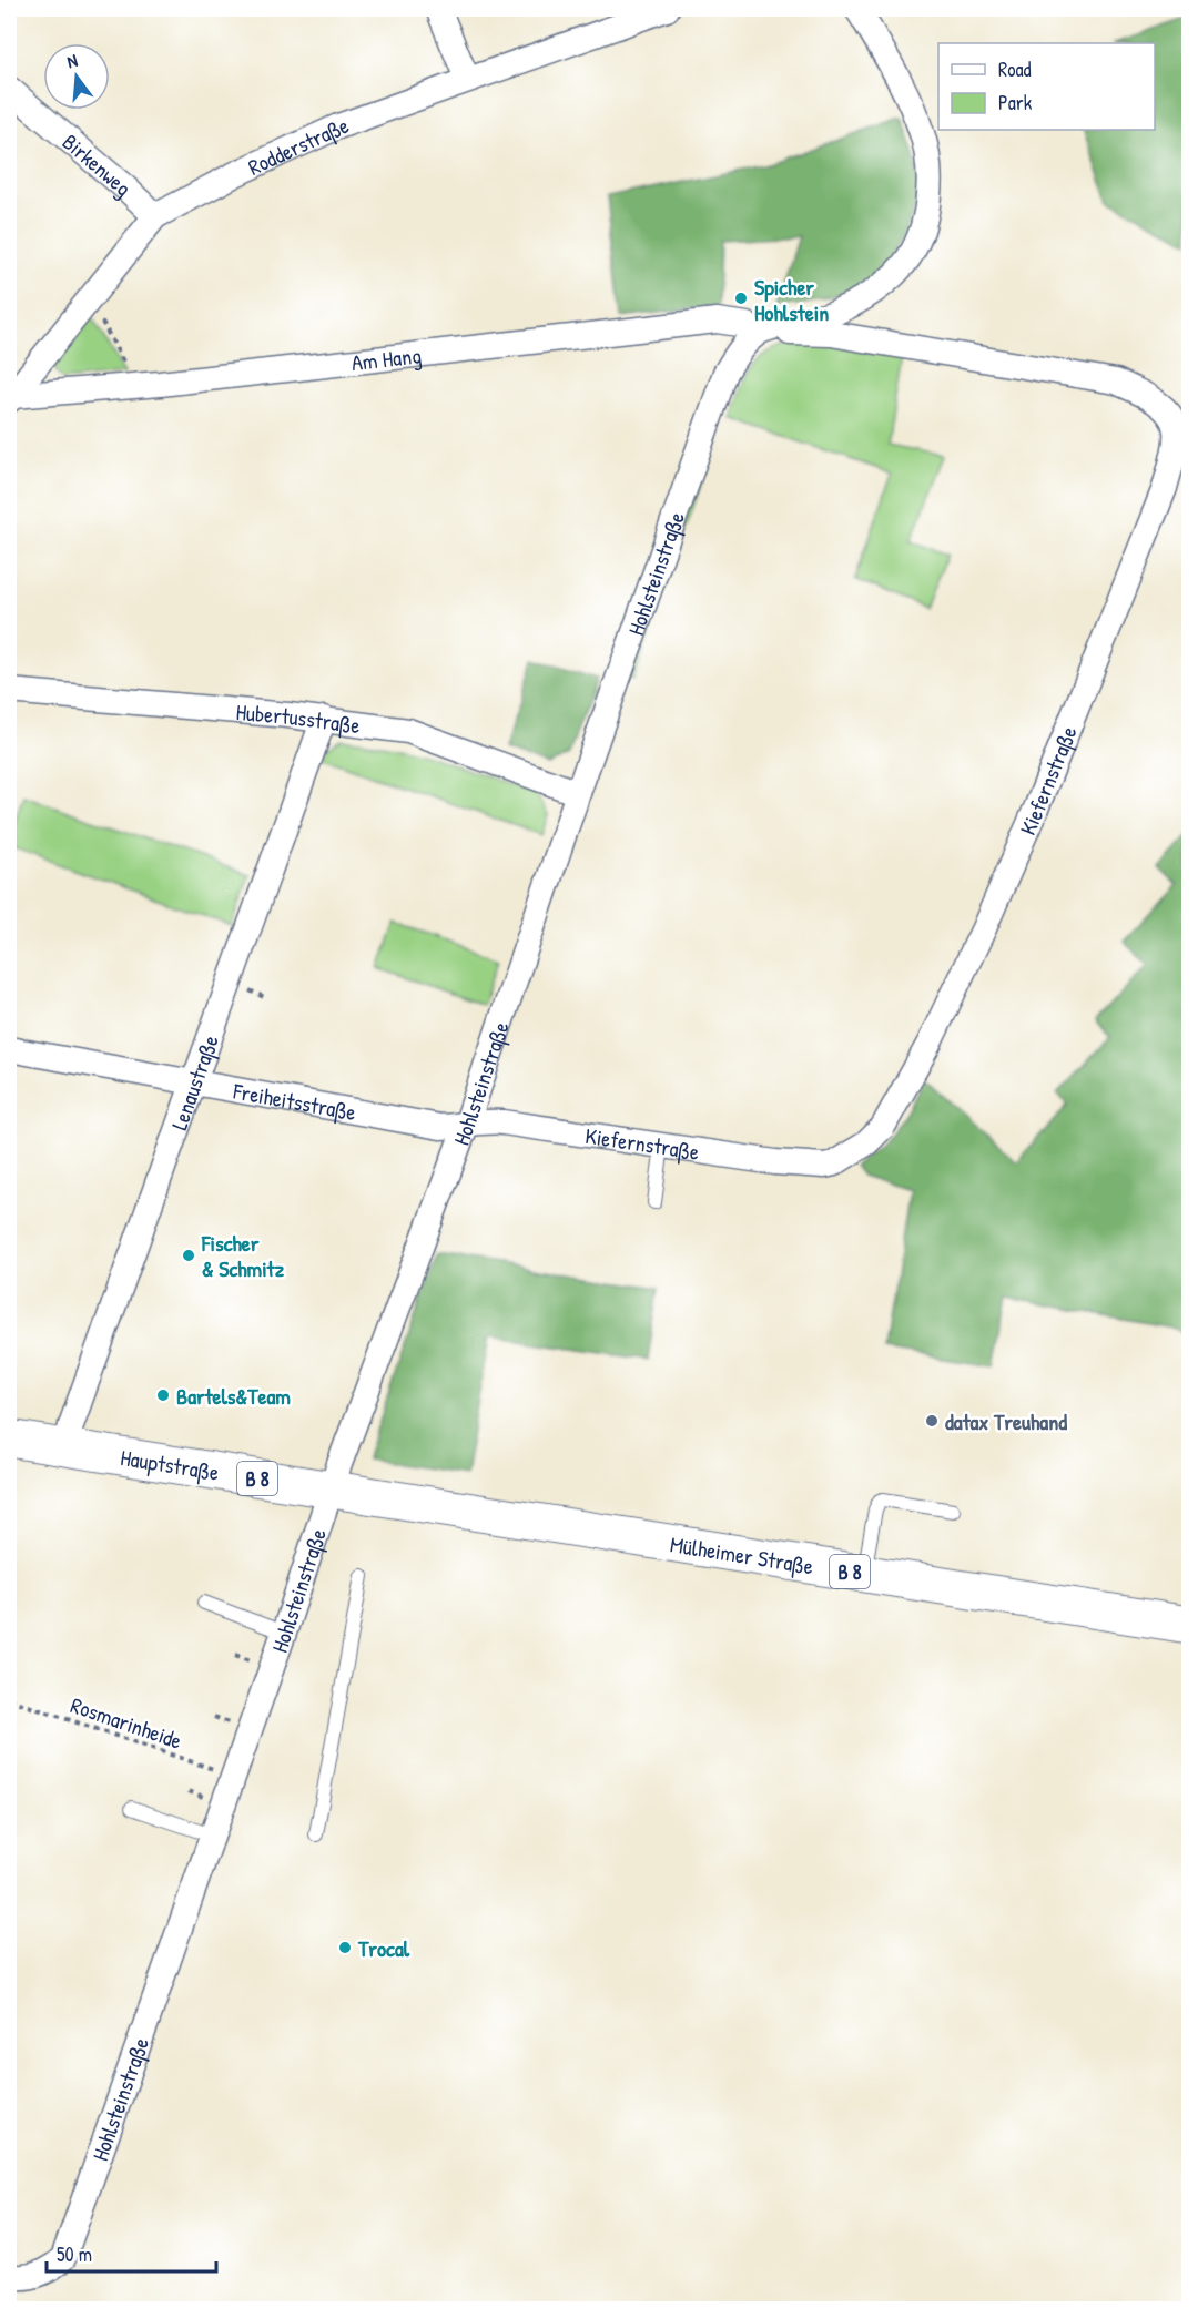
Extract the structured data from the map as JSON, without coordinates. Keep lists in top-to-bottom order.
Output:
{
  "streets": {
    "main road": ["Hauptstraße", "B 8", "Mülheimer Straße"],
    "street": [
      "Rodderstraße",
      "Birkenweg",
      "Am Hang",
      "Hohlsteinstraße",
      "Hubertusstraße",
      "Kiefernstraße",
      "Lenaustraße",
      "Freiheitsstraße"
    ],
    "path": ["Rosmarinheide"]
  },
  "crossings": [
    ["Rodderstraße", "Birkenweg"],
    ["Rodderstraße", "Am Hang"],
    ["Am Hang", "Hohlsteinstraße"],
    ["Am Hang", "Kiefernstraße"],
    ["Hohlsteinstraße", "Hubertusstraße"],
    ["Hohlsteinstraße", "Kiefernstraße"],
    ["Hohlsteinstraße", "Freiheitsstraße"],
    ["Hohlsteinstraße", "Hauptstraße"],
    ["Hohlsteinstraße", "Mülheimer Straße"],
    ["Hohlsteinstraße", "Rosmarinheide"],
    ["Hubertusstraße", "Lenaustraße"],
    ["Kiefernstraße", "Freiheitsstraße"],
    ["Lenaustraße", "Freiheitsstraße"],
    ["Lenaustraße", "Hauptstraße"],
    ["Hauptstraße", "Mülheimer Straße"]
  ],
  "places": [
    "Spicher Hohlstein",
    "Fischer & Schmitz",
    "Bartels&Team",
    "datax Treuhand",
    "Trocal"
  ],
  "legend": ["Road", "Park"],
  "scale_bar": "50 m",
  "north": "top"
}
